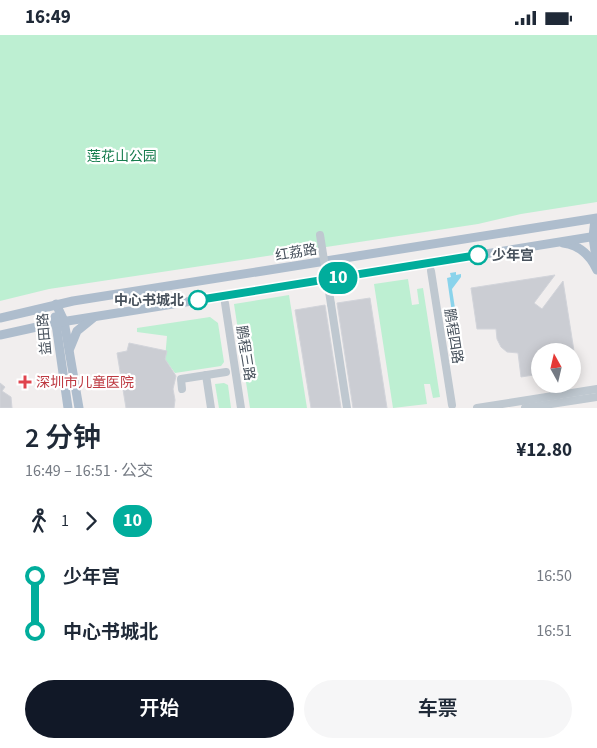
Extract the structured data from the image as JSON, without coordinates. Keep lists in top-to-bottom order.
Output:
{
  "streets": {
    "main road": ["红荔路", "益田路"],
    "street": ["鹏程四路", "鹏程三路"]
  },
  "crossings": [
    ["红荔路", "益田路"]
  ],
  "parks": ["莲花山公园"],
  "places": {
    "other": ["少年宫", "中心书城北"],
    "health": ["深圳市儿童医院"]
  },
  "lines": ["bus line 10"],
  "north": "top",
  "page": {
    "status": "16:49",
    "on_map": "10",
    "heading": ["2 分钟", "16:49 – 16:51 · 公交", "¥12.80"],
    "legs": ["1", "10"],
    "list": [
      {
        "name": "少年宫",
        "value": "16:50"
      },
      {
        "name": "中心书城北",
        "value": "16:51"
      }
    ],
    "buttons": ["开始", "车票"]
  }
}
